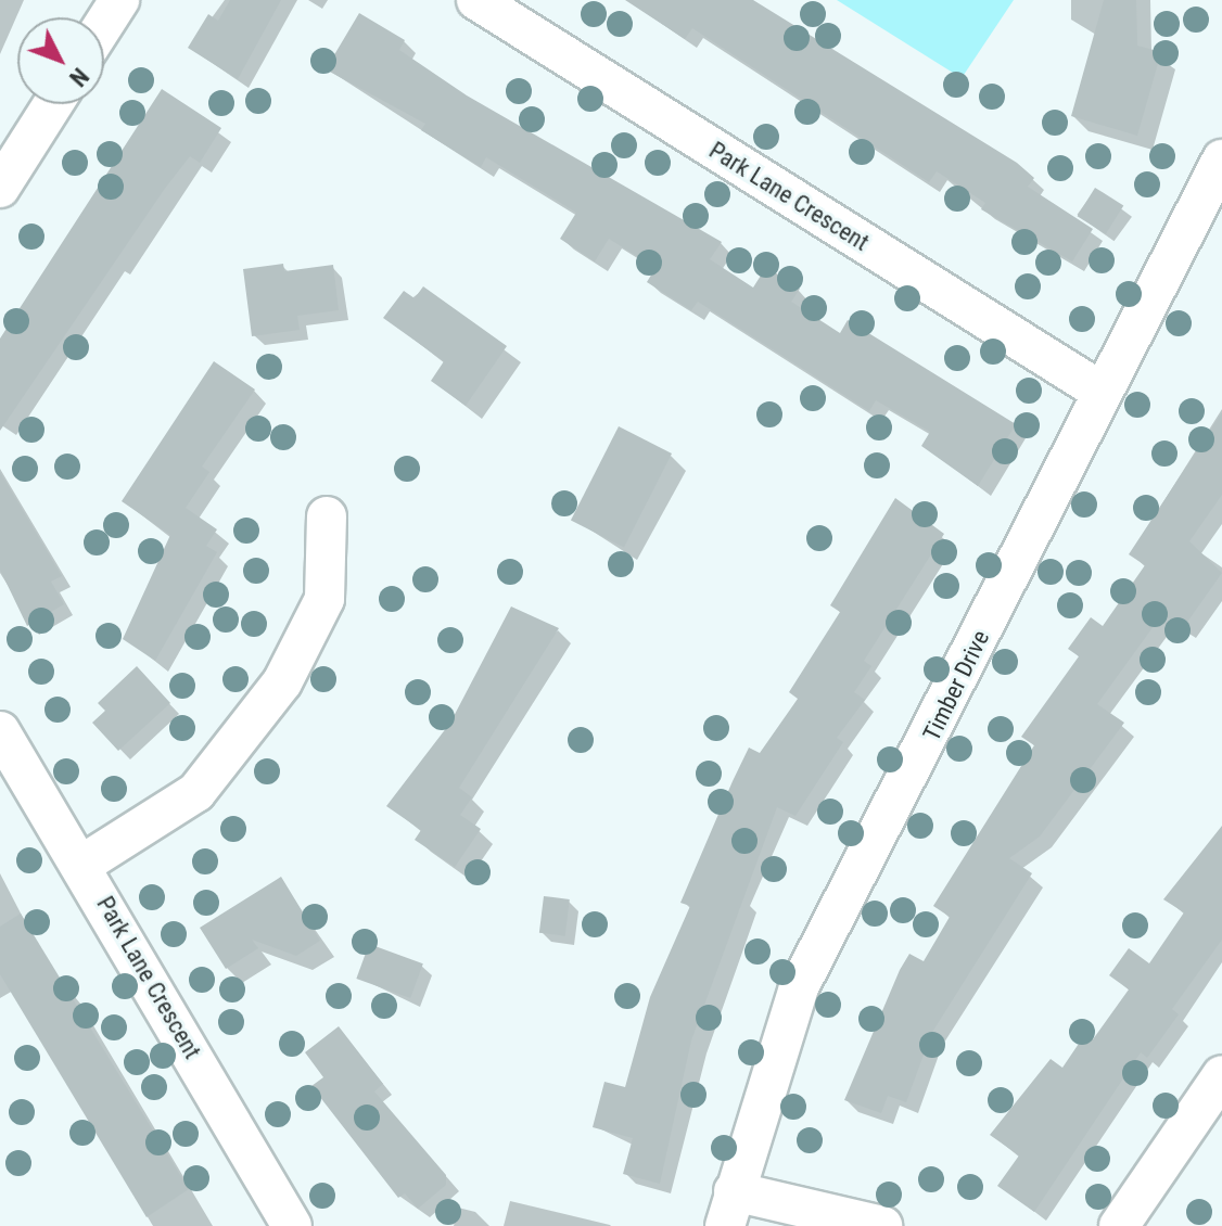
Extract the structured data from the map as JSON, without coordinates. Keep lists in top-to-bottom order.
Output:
{
  "streets": {
    "street": ["Park Lane Crescent", "Timber Drive"]
  },
  "crossings": [
    ["Park Lane Crescent", "Timber Drive"]
  ],
  "north": "bottom right"
}
